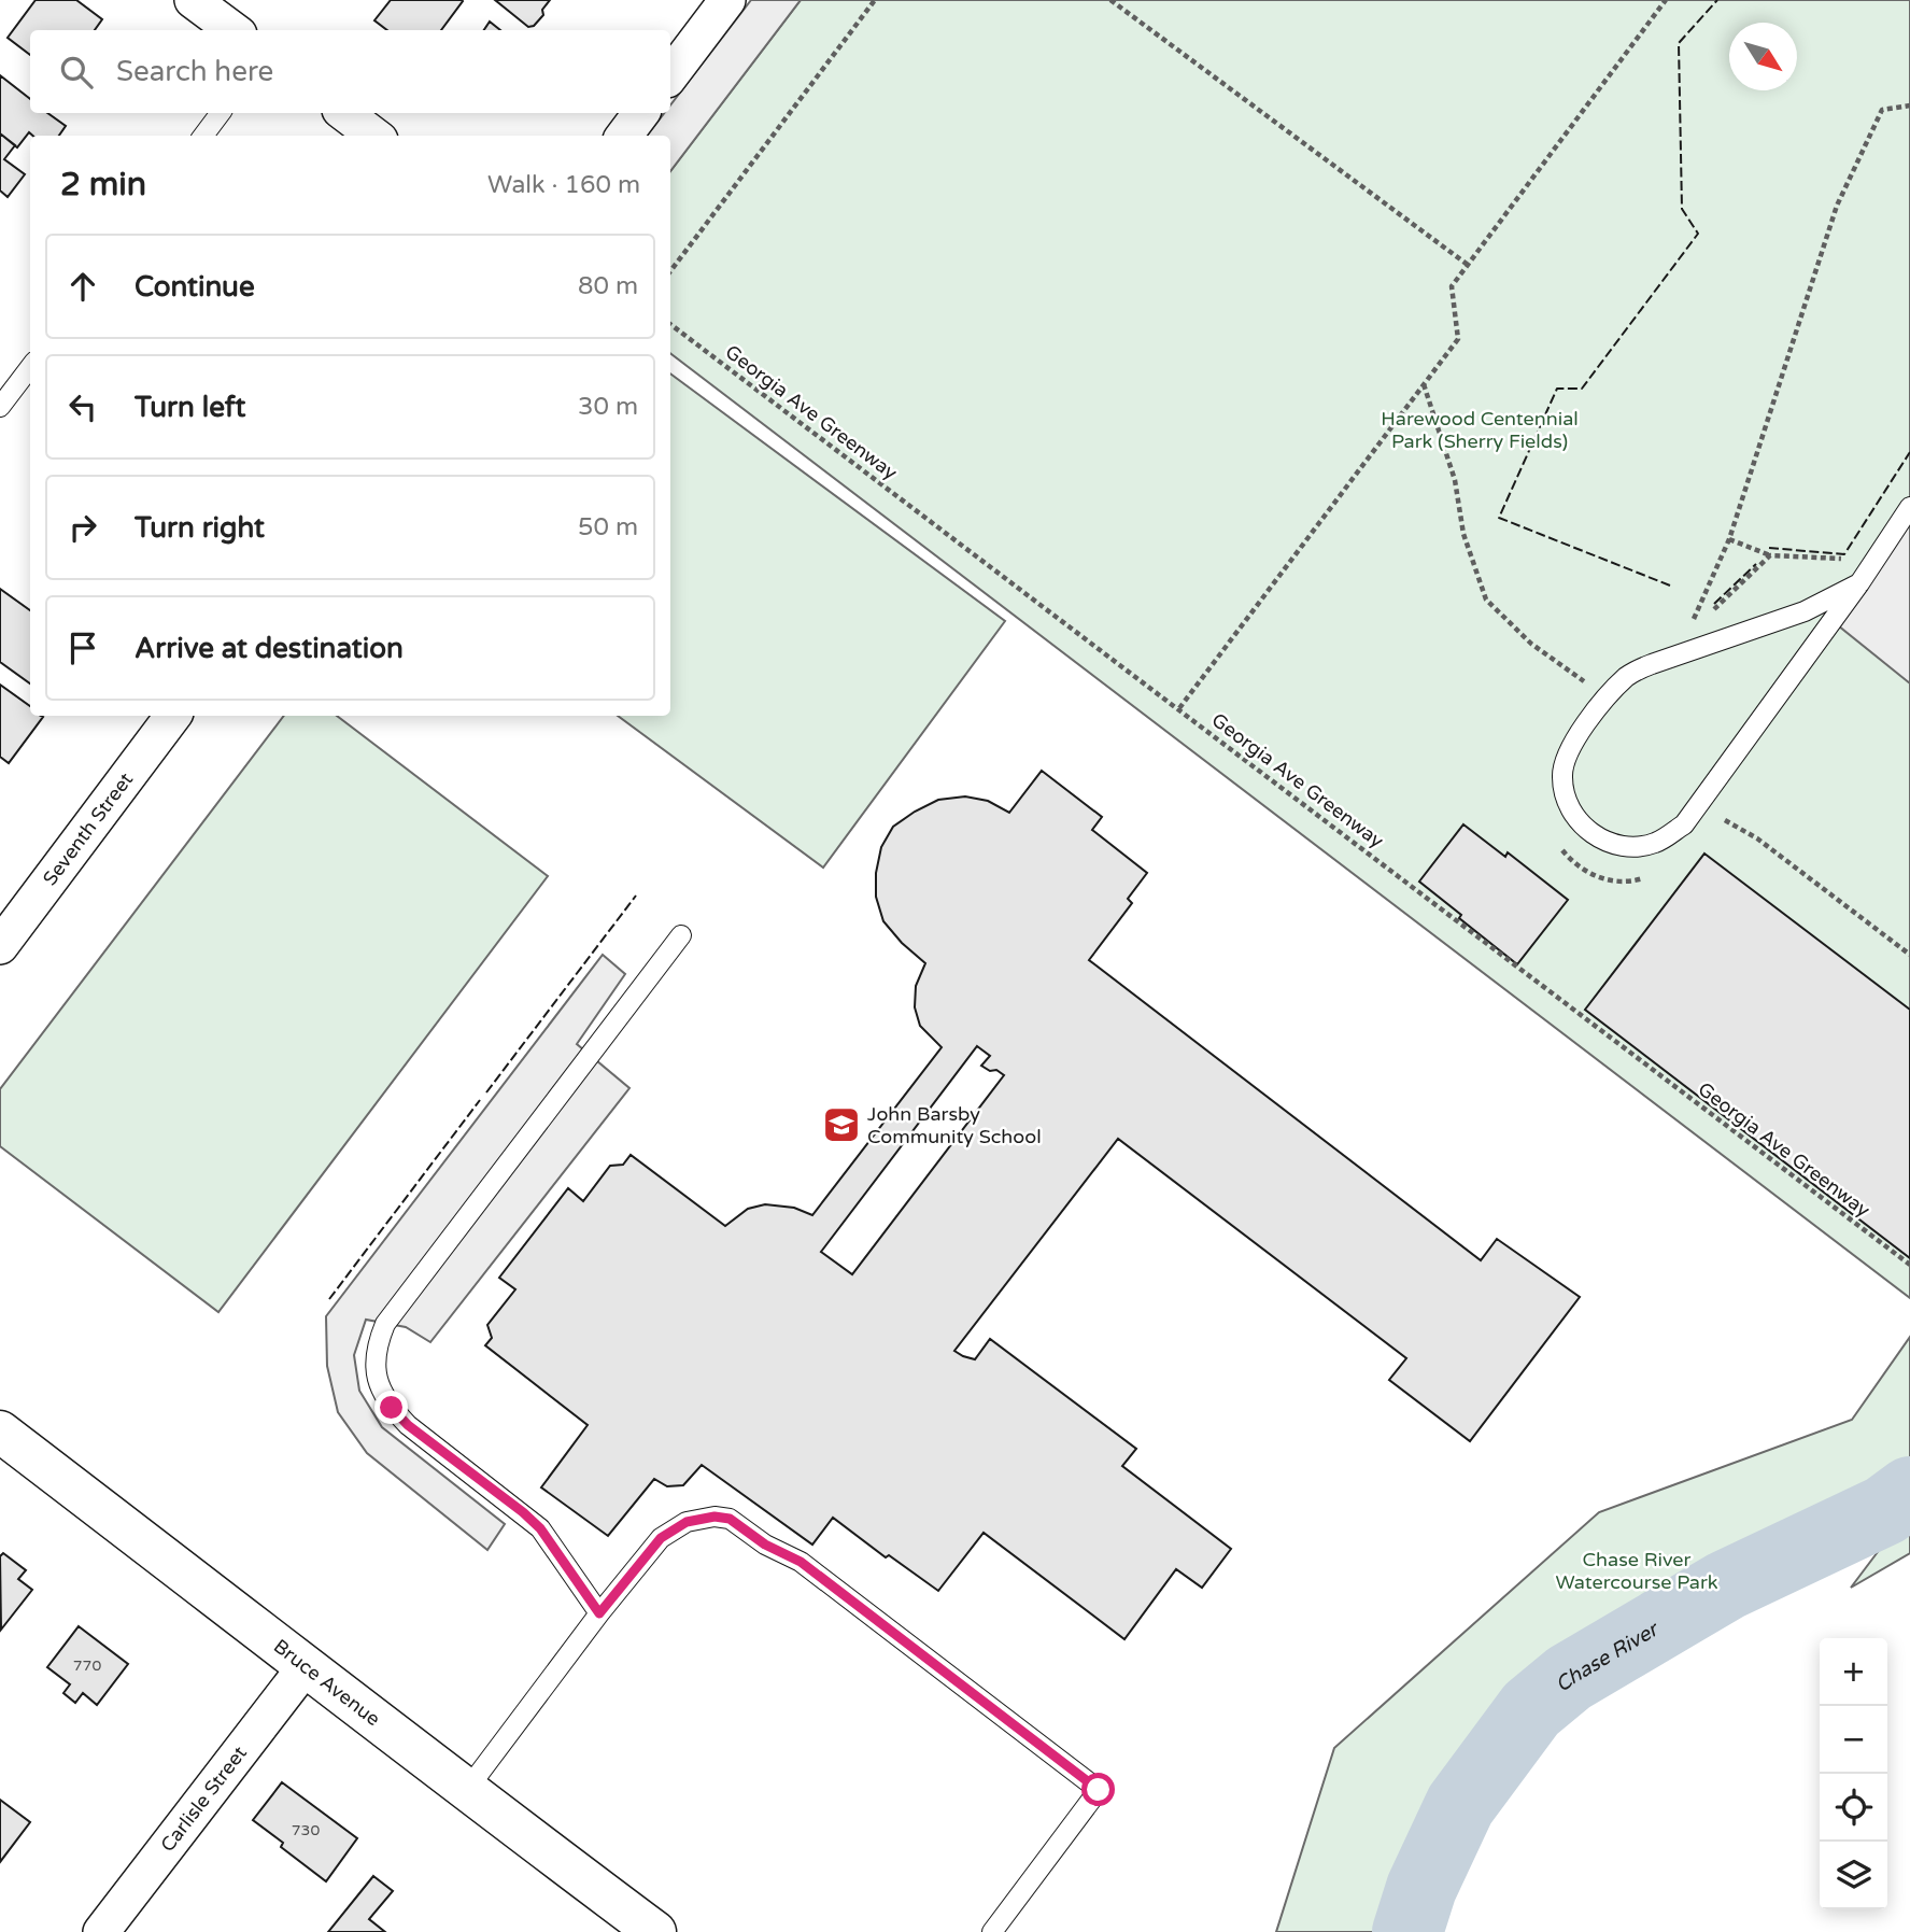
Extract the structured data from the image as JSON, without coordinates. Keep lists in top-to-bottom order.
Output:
{
  "streets": {
    "street": ["Seventh Street", "Bruce Avenue", "Carlisle Street"],
    "path": ["Georgia Ave Greenway"]
  },
  "crossings": [
    ["Bruce Avenue", "Carlisle Street"]
  ],
  "water": ["Chase River"],
  "parks": ["Harewood Centennial Park (Sherry Fields)", "Chase River Watercourse Park"],
  "places": {
    "school or university": ["John Barsby Community School"]
  },
  "house_numbers": ["770", "730"],
  "north": "bottom right",
  "page": {
    "search": "Search here",
    "heading": ["2 min", "Walk · 160 m"],
    "list": [
      ["Continue", "80 m"],
      ["Turn left", "30 m"],
      ["Turn right", "50 m"],
      "Arrive at destination"
    ],
    "map_buttons": ["+", "−"]
  }
}
